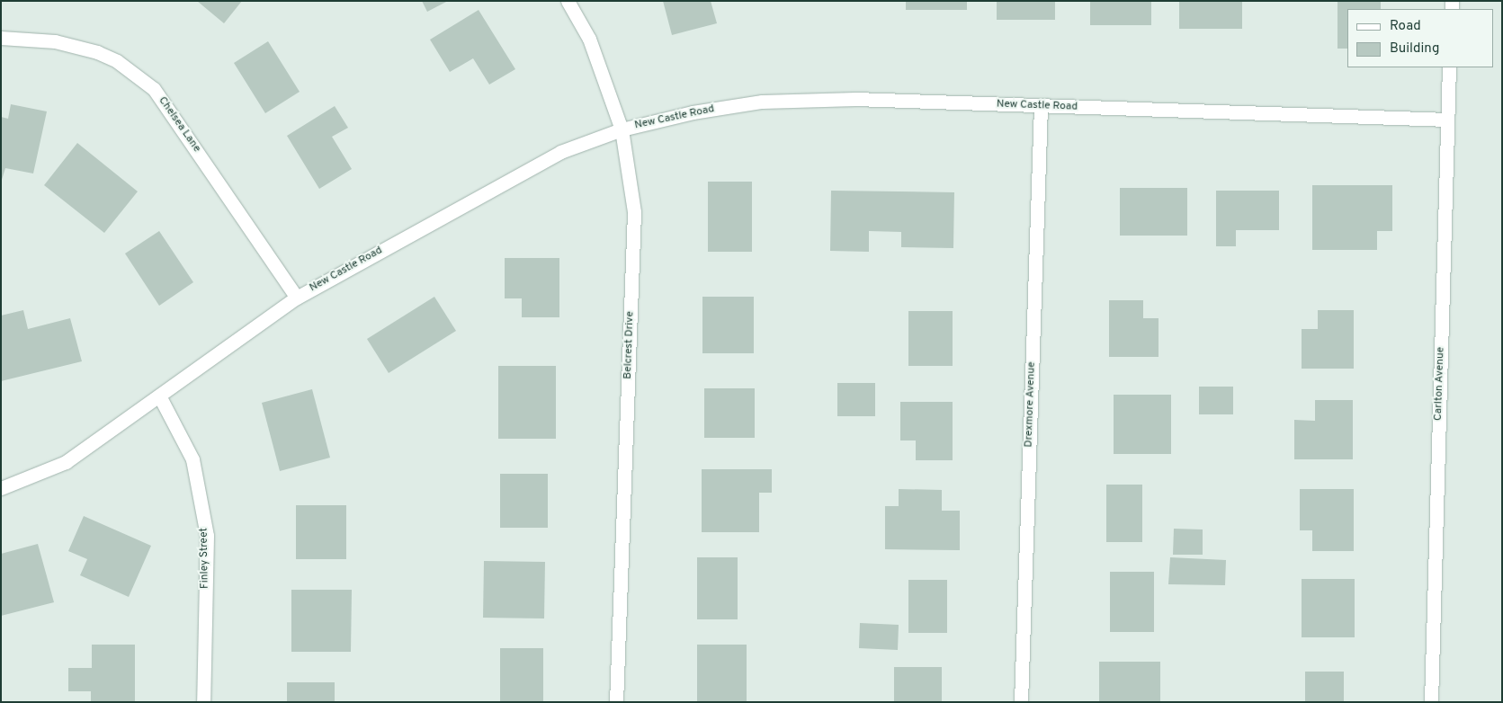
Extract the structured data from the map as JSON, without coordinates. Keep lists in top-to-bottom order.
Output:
{
  "streets": {
    "street": [
      "New Castle Road",
      "Chelsea Lane",
      "Belcrest Drive",
      "Carlton Avenue",
      "Drexmore Avenue",
      "Finley Street"
    ]
  },
  "crossings": [
    ["New Castle Road", "Chelsea Lane"],
    ["New Castle Road", "Belcrest Drive"],
    ["New Castle Road", "Carlton Avenue"],
    ["New Castle Road", "Drexmore Avenue"],
    ["New Castle Road", "Finley Street"]
  ],
  "legend": ["Road", "Building"]
}
